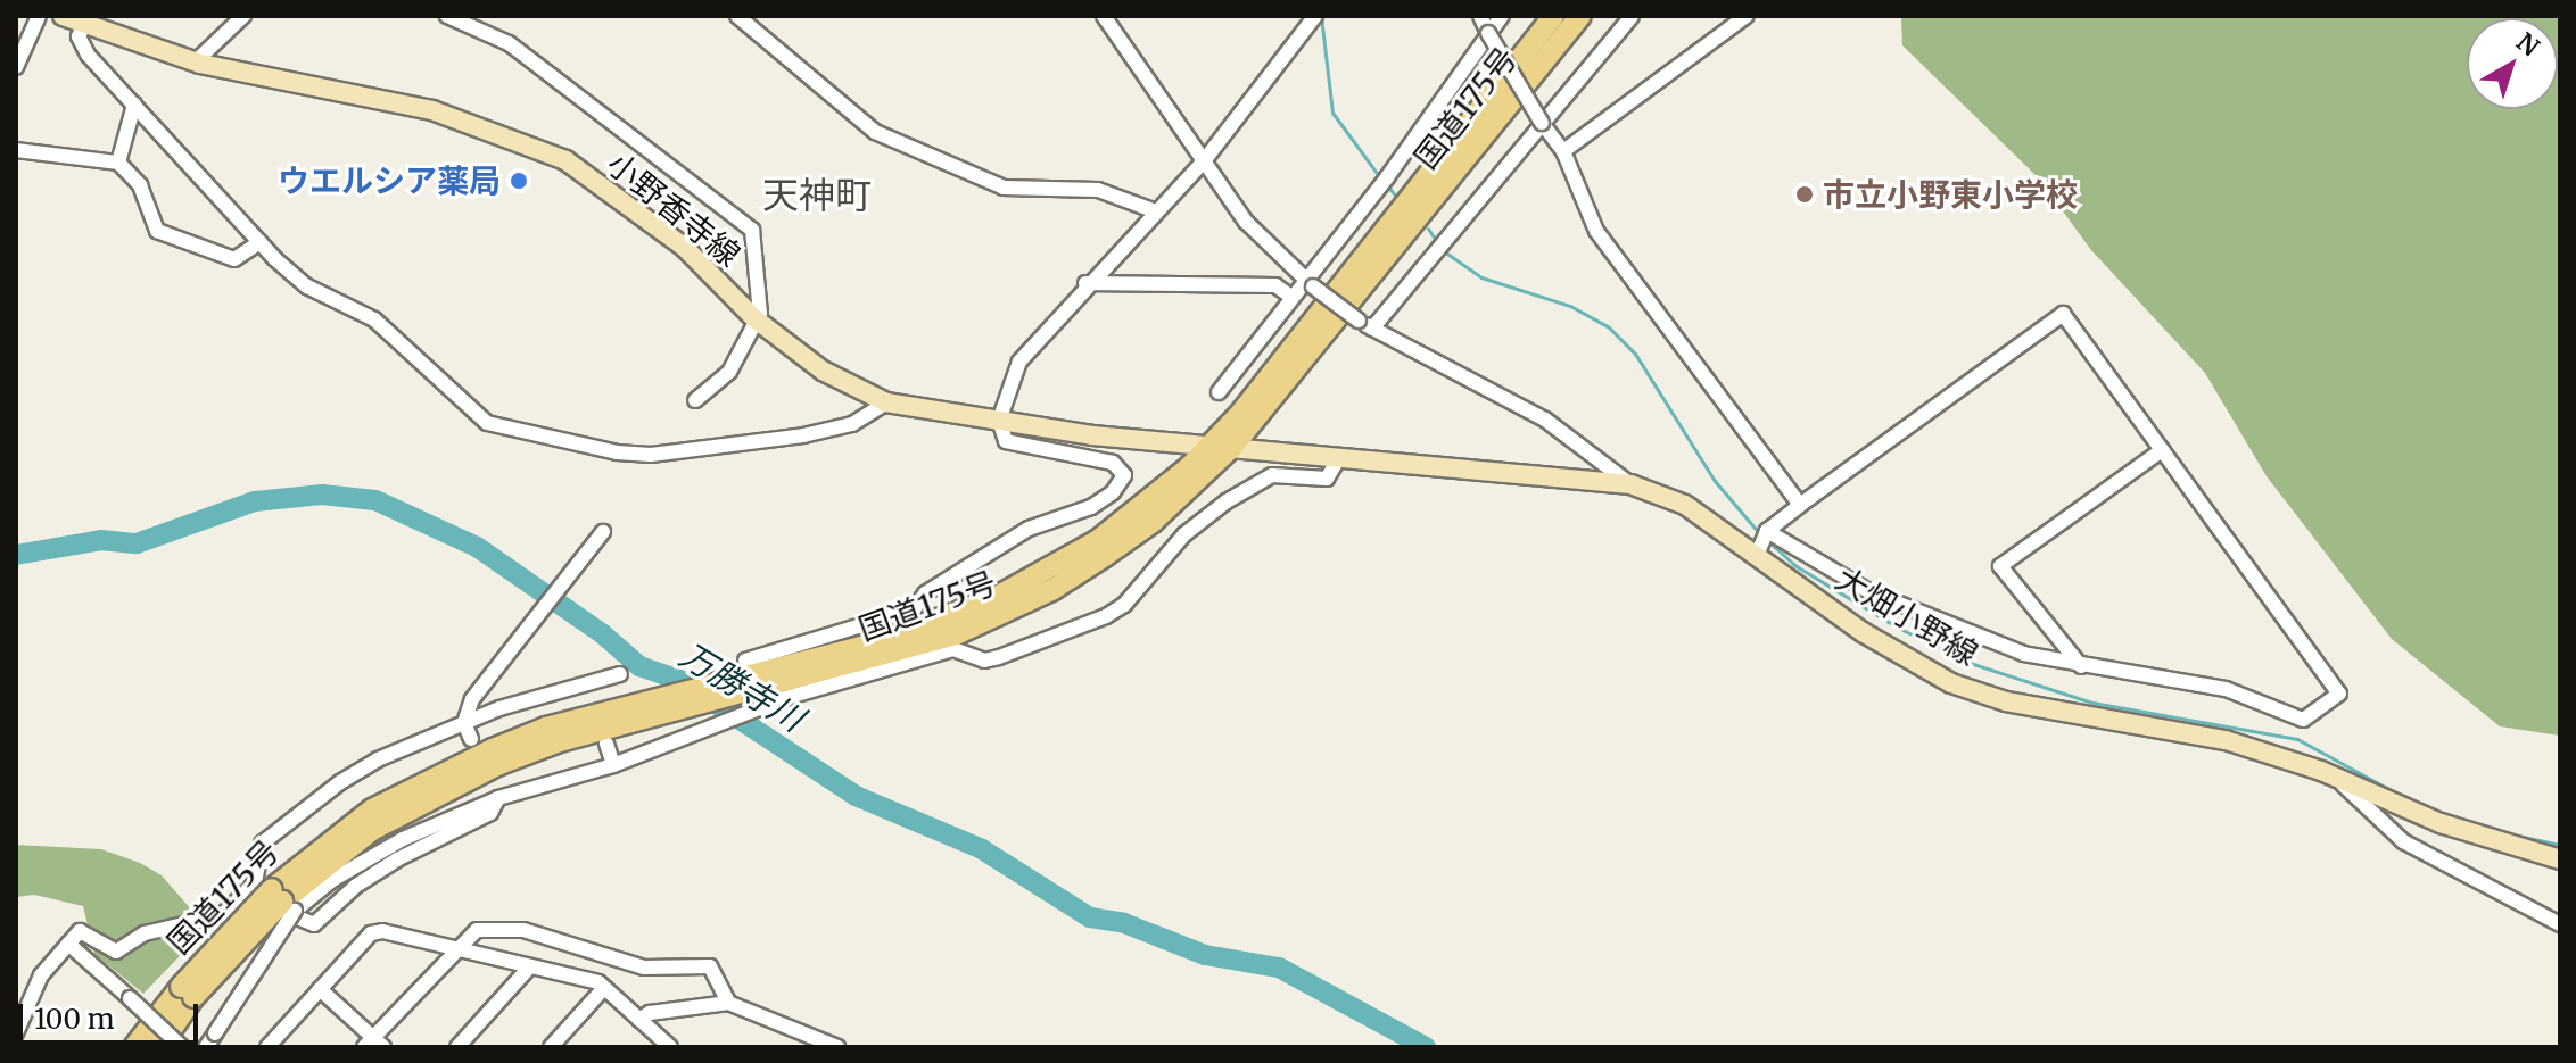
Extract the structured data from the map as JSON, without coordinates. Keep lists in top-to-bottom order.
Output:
{
  "streets": {
    "highway": ["国道175号"],
    "main road": ["小野香寺線", "大畑小野線"]
  },
  "crossings": [
    ["国道175号", "小野香寺線"],
    ["国道175号", "大畑小野線"],
    ["小野香寺線", "大畑小野線"]
  ],
  "districts": ["天神町"],
  "water": ["万勝寺川"],
  "places": ["ウエルシア薬局", "市立小野東小学校"],
  "scale_bar": "100 m",
  "north": "top right"
}
